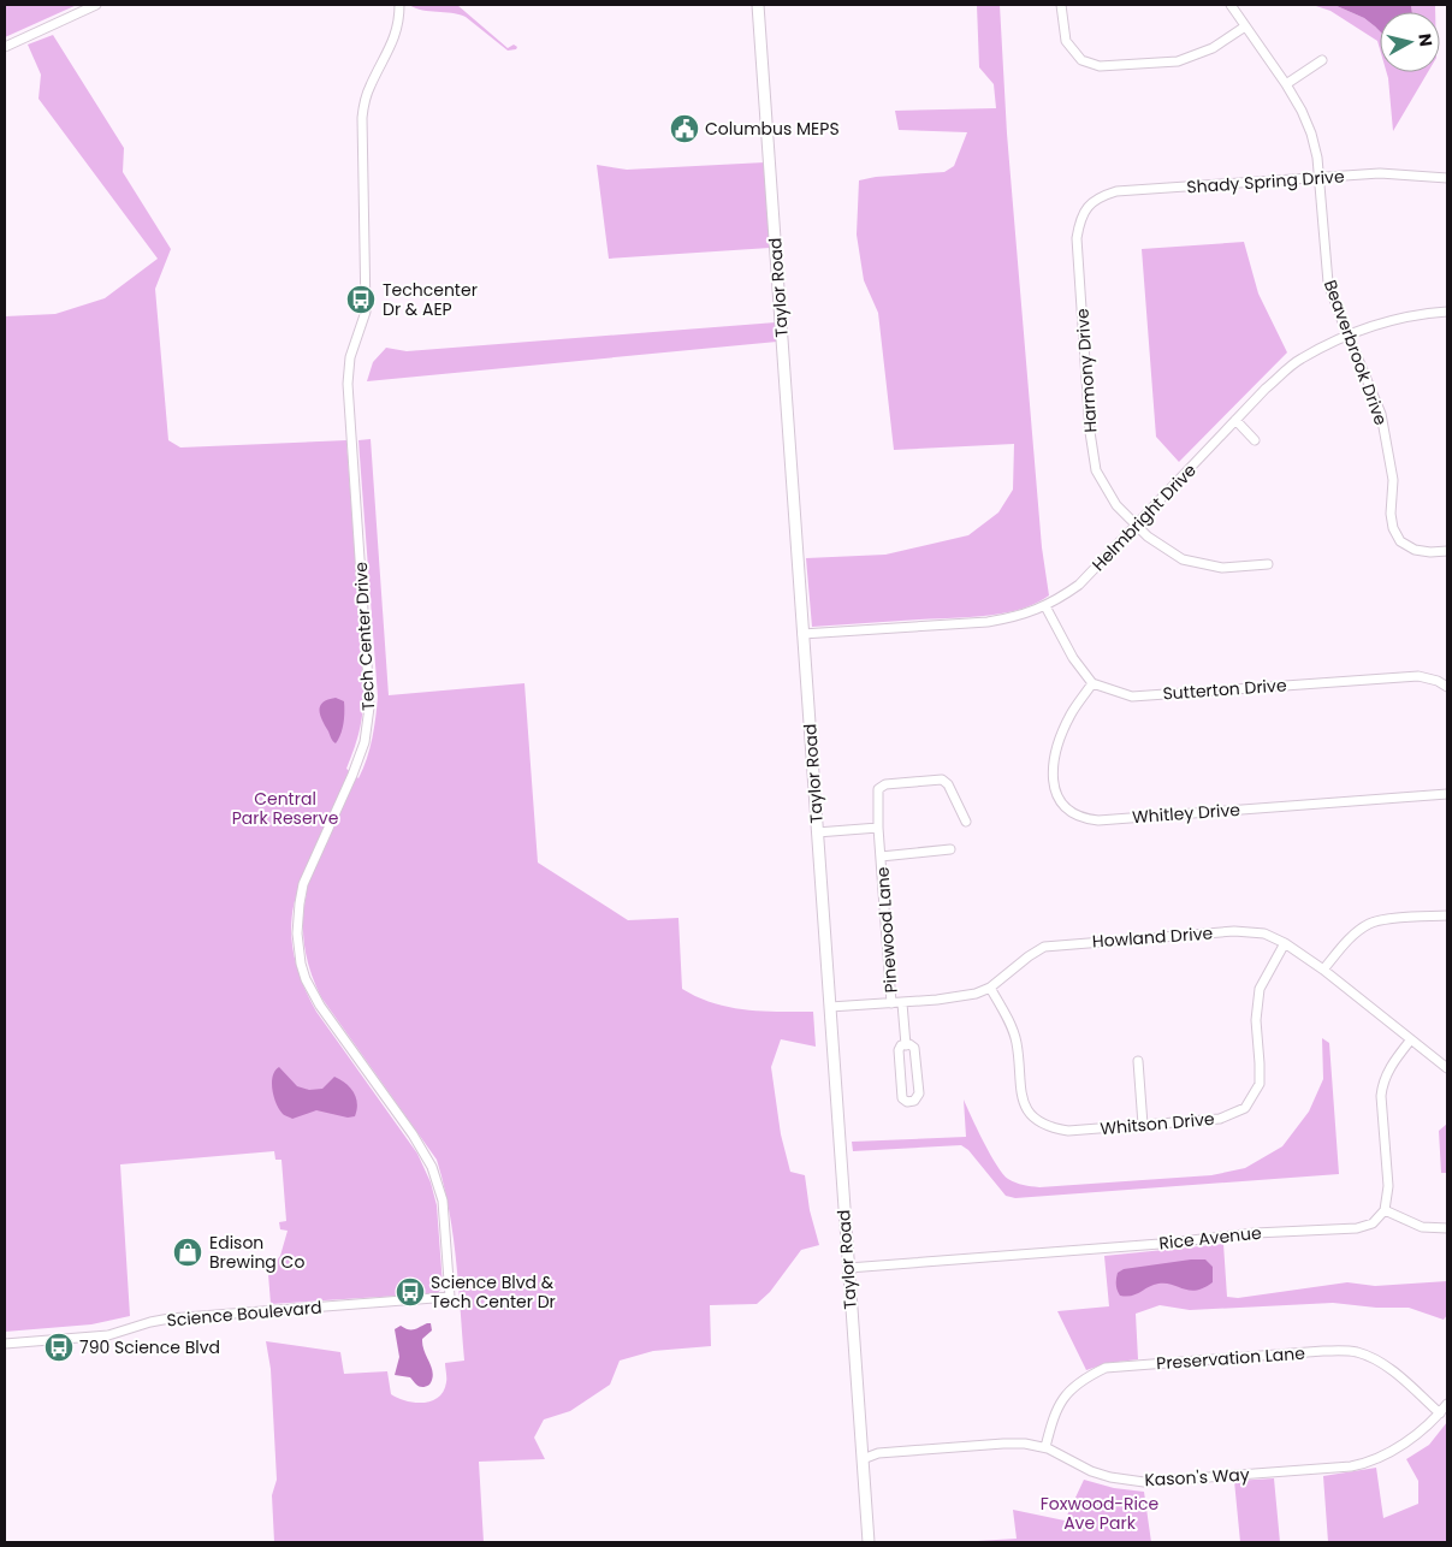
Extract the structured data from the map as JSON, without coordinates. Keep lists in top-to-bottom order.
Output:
{
  "streets": {
    "main road": ["Taylor Road"],
    "street": [
      "Shady Spring Drive",
      "Beaverbrook Drive",
      "Harmony Drive",
      "Helmbright Drive",
      "Tech Center Drive",
      "Sutterton Drive",
      "Whitley Drive",
      "Pinewood Lane",
      "Howland Drive",
      "Whitson Drive",
      "Rice Avenue",
      "Science Boulevard",
      "Preservation Lane",
      "Kason's Way"
    ]
  },
  "crossings": [
    ["Shady Spring Drive", "Beaverbrook Drive"],
    ["Shady Spring Drive", "Harmony Drive"],
    ["Taylor Road", "Helmbright Drive"],
    ["Taylor Road", "Howland Drive"],
    ["Taylor Road", "Rice Avenue"],
    ["Taylor Road", "Kason's Way"],
    ["Beaverbrook Drive", "Helmbright Drive"],
    ["Harmony Drive", "Helmbright Drive"],
    ["Tech Center Drive", "Science Boulevard"],
    ["Sutterton Drive", "Whitley Drive"],
    ["Pinewood Lane", "Howland Drive"],
    ["Howland Drive", "Whitson Drive"],
    ["Preservation Lane", "Kason's Way"]
  ],
  "parks": ["Central Park Reserve", "Foxwood-Rice Ave Park"],
  "places": {
    "public building": ["Columbus MEPS"],
    "bus stop": ["Techcenter Dr & AEP", "Science Blvd & Tech Center Dr", "790 Science Blvd"],
    "shop": ["Edison Brewing Co"]
  },
  "north": "right"
}
